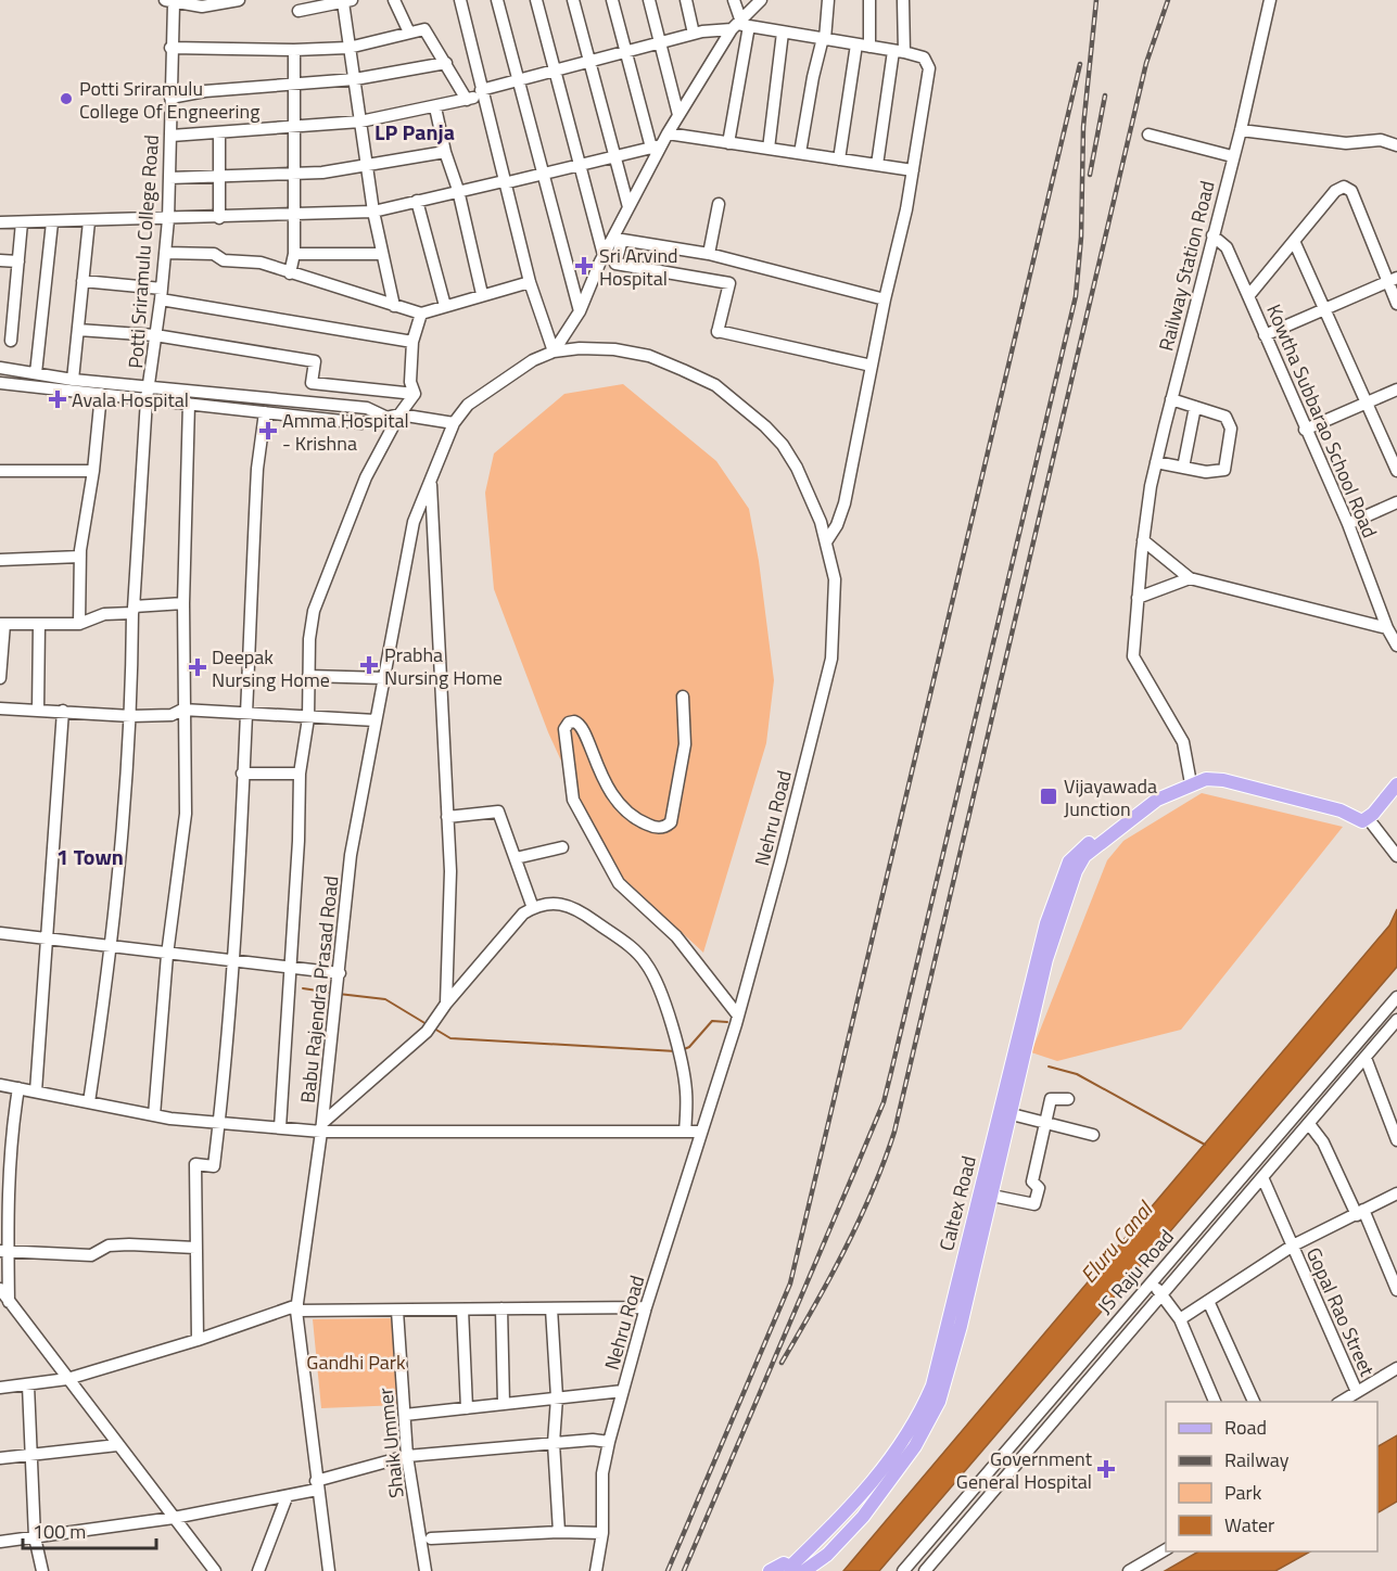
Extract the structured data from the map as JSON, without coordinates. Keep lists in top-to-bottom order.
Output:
{
  "streets": {
    "main road": ["Caltex Road"],
    "street": [
      "Potti Sriramulu College Road",
      "Railway Station Road",
      "Kowtha Subbarao School Road",
      "Nehru Road",
      "Babu Rajendra Prasad Road",
      "JS Raju Road",
      "Gopal Rao Street",
      "Shaik Ummer"
    ]
  },
  "crossings": [
    ["Railway Station Road", "Kowtha Subbarao School Road"],
    ["Railway Station Road", "Caltex Road"],
    ["Nehru Road", "Babu Rajendra Prasad Road"],
    ["JS Raju Road", "Gopal Rao Street"]
  ],
  "districts": ["LP Panja", "1 Town"],
  "water": ["Eluru Canal"],
  "parks": ["Gandhi Park"],
  "places": {
    "other": ["Potti Sriramulu College Of Engneering"],
    "health": [
      "Sri Arvind Hospital",
      "Avala Hospital",
      "Amma Hospital - Krishna",
      "Prabha Nursing Home",
      "Deepak Nursing Home",
      "Government General Hospital"
    ],
    "transit": ["Vijayawada Junction"]
  },
  "legend": [
    "Road",
    "Railway",
    "Park",
    "Water"
  ],
  "scale_bar": "100 m"
}
